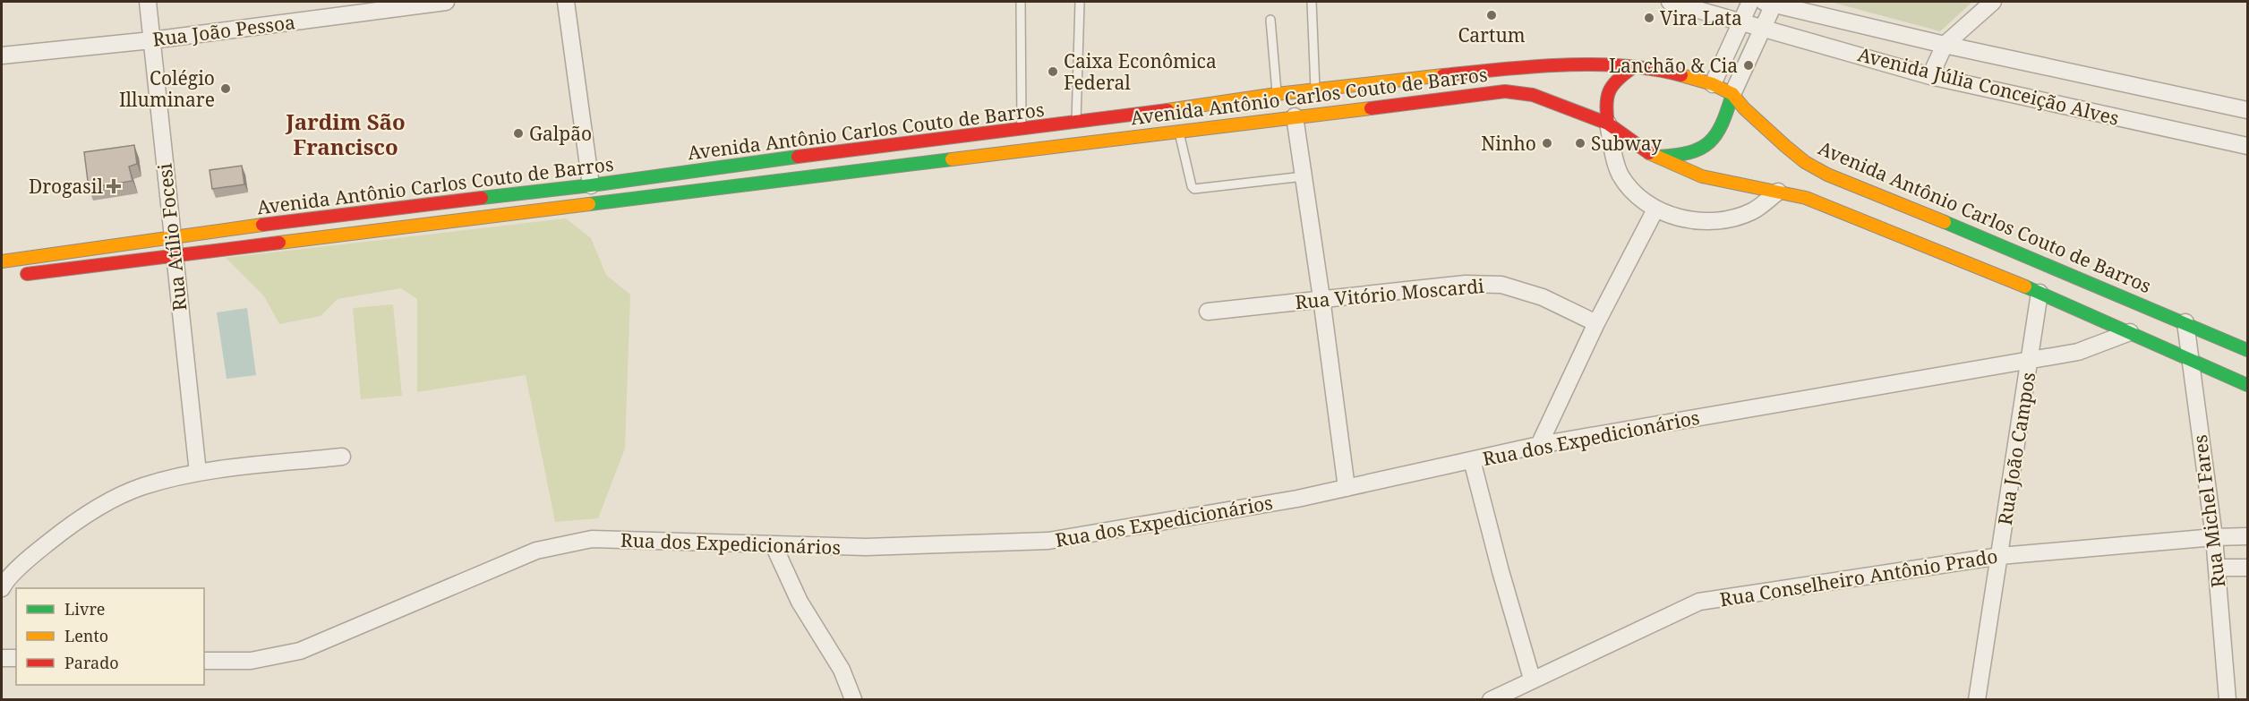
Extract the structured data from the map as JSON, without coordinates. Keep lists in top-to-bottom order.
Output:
{
  "streets": {
    "main road": ["Avenida Antônio Carlos Couto de Barros"],
    "street": [
      "Rua João Pessoa",
      "Avenida Júlia Conceição Alves",
      "Rua Atílio Focesi",
      "Rua Vitório Moscardi",
      "Rua dos Expedicionários",
      "Rua João Campos",
      "Rua Michel Fares",
      "Rua Conselheiro Antônio Prado"
    ]
  },
  "crossings": [
    ["Rua João Pessoa", "Rua Atílio Focesi"],
    ["Avenida Antônio Carlos Couto de Barros", "Rua Atílio Focesi"],
    ["Avenida Antônio Carlos Couto de Barros", "Rua dos Expedicionários"],
    ["Avenida Antônio Carlos Couto de Barros", "Rua João Campos"],
    ["Avenida Antônio Carlos Couto de Barros", "Rua Michel Fares"],
    ["Rua dos Expedicionários", "Rua João Campos"],
    ["Rua João Campos", "Rua Conselheiro Antônio Prado"],
    ["Rua Michel Fares", "Rua Conselheiro Antônio Prado"]
  ],
  "districts": ["Jardim São Francisco"],
  "places": {
    "other": [
      "Cartum",
      "Vira Lata",
      "Lanchão & Cia",
      "Caixa Econômica Federal",
      "Colégio Illuminare",
      "Galpão",
      "Ninho",
      "Subway"
    ],
    "health": ["Drogasil"]
  },
  "legend": ["Livre", "Lento", "Parado"]
}
